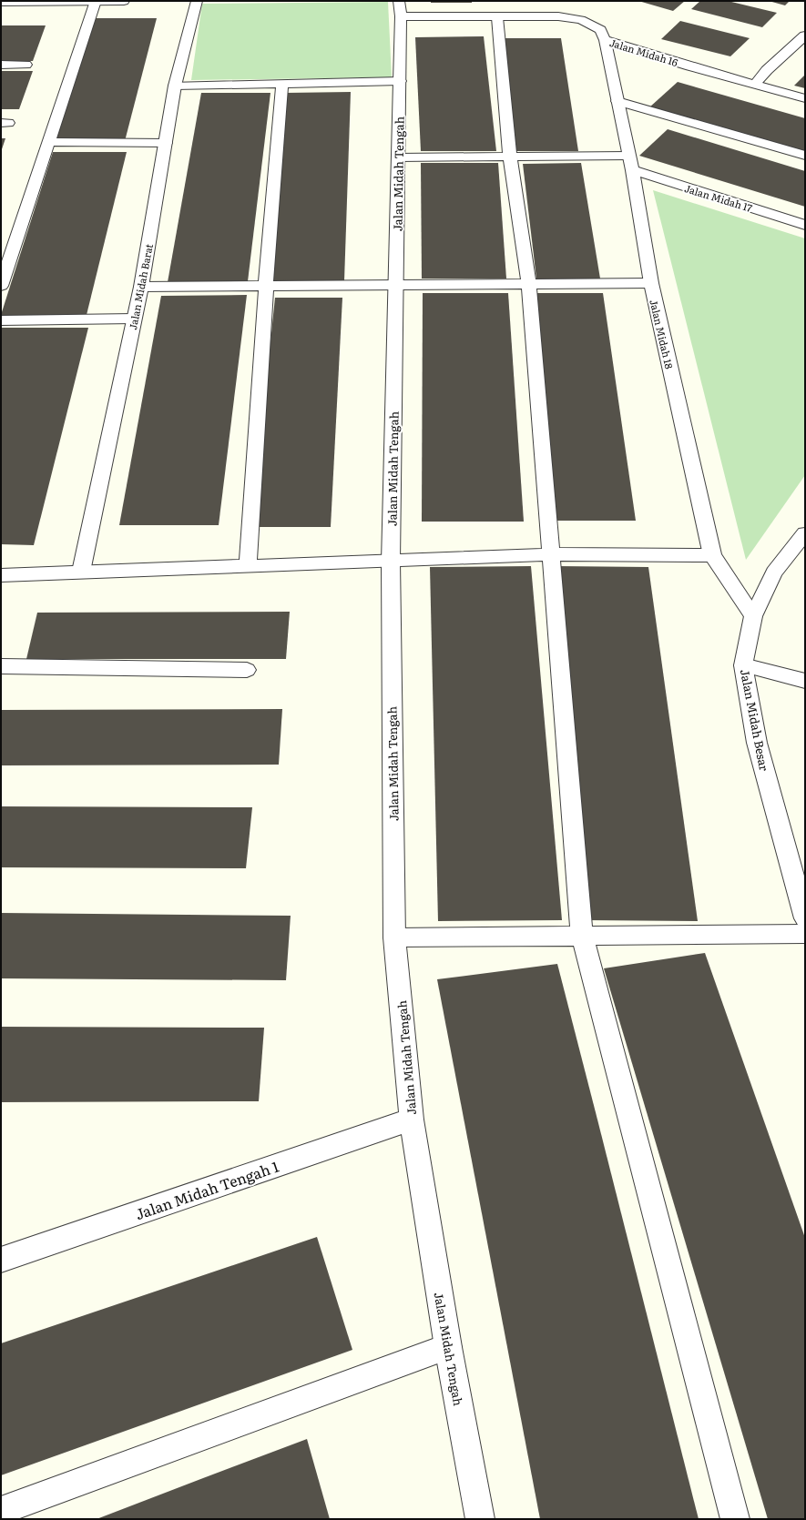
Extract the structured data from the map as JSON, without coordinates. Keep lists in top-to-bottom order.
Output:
{
  "streets": {
    "street": [
      "Jalan Midah 16",
      "Jalan Midah Tengah",
      "Jalan Midah 17",
      "Jalan Midah Barat",
      "Jalan Midah 18",
      "Jalan Midah Besar",
      "Jalan Midah Tengah 1"
    ]
  },
  "crossings": [
    ["Jalan Midah 16", "Jalan Midah Tengah"],
    ["Jalan Midah 16", "Jalan Midah 18"],
    ["Jalan Midah Tengah", "Jalan Midah 17"],
    ["Jalan Midah Tengah", "Jalan Midah Tengah 1"],
    ["Jalan Midah 17", "Jalan Midah 18"],
    ["Jalan Midah 18", "Jalan Midah Besar"]
  ]
}
